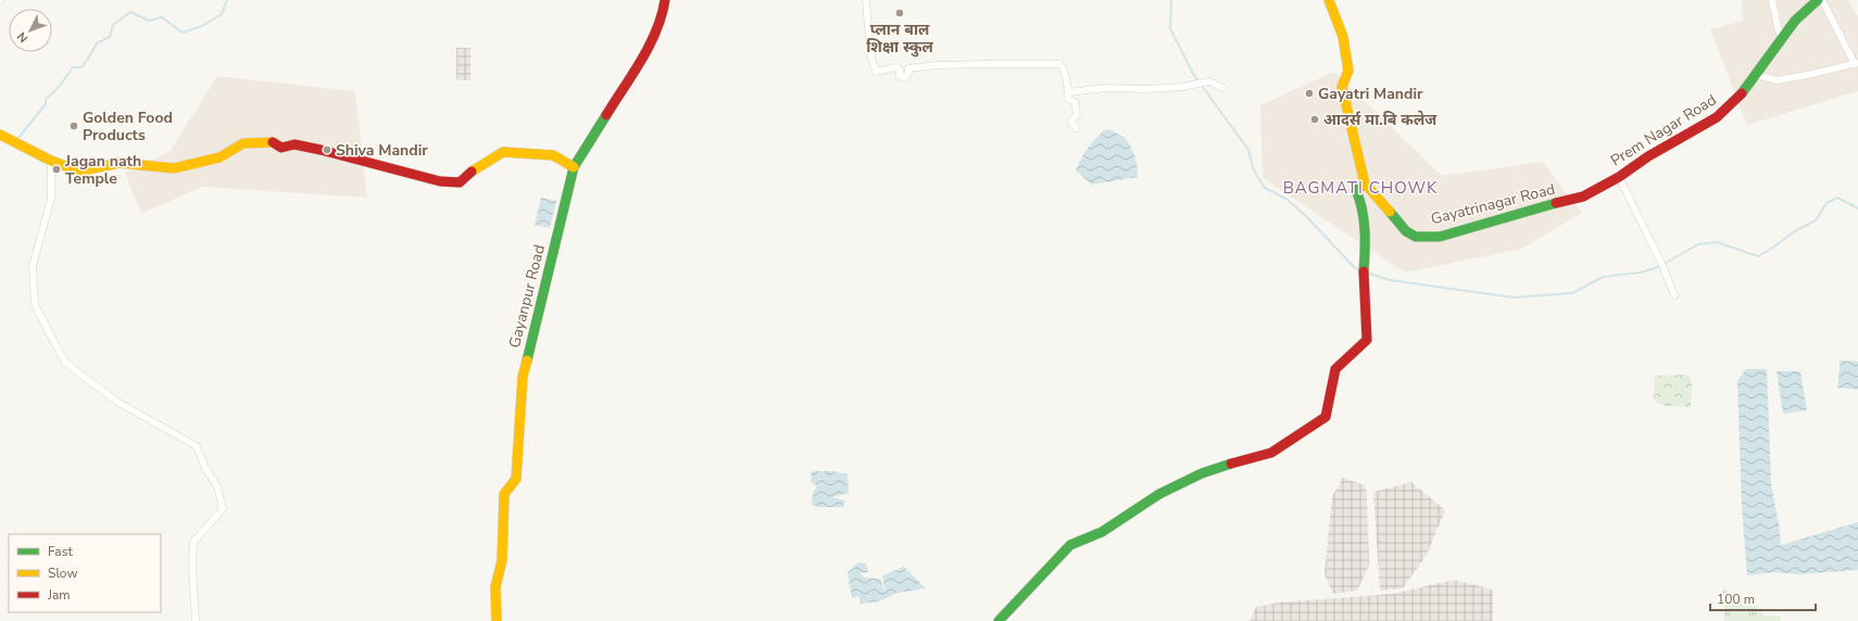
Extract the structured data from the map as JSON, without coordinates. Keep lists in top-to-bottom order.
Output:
{
  "streets": {
    "street": ["Prem Nagar Road", "Gayatrinagar Road", "Gayanpur Road"]
  },
  "crossings": [
    ["Prem Nagar Road", "Gayatrinagar Road"]
  ],
  "districts": ["BAGMATI CHOWK"],
  "places": [
    "प्लान बाल शिक्षा स्कुल",
    "Gayatri Mandir",
    "आदर्स मा.बि कलेज",
    "Golden Food Products",
    "Shiva Mandir",
    "Jagan nath Temple"
  ],
  "legend": ["Fast", "Slow", "Jam"],
  "scale_bar": "100 m",
  "north": "bottom left"
}
